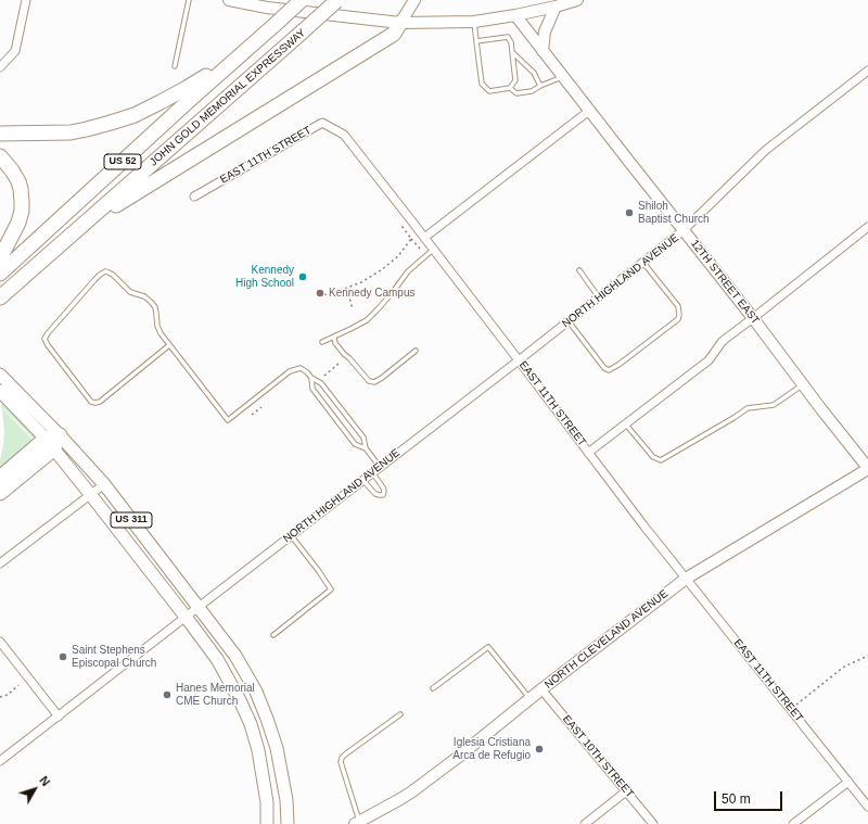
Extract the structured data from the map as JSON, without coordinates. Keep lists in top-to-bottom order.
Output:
{
  "streets": {
    "highway": ["JOHN GOLD MEMORIAL EXPRESSWAY", "US 52"],
    "main road": ["US 311"],
    "street": [
      "EAST 11TH STREET",
      "NORTH HIGHLAND AVENUE",
      "12TH STREET EAST",
      "NORTH CLEVELAND AVENUE",
      "EAST 10TH STREET"
    ]
  },
  "crossings": [
    ["EAST 11TH STREET", "NORTH HIGHLAND AVENUE"],
    ["EAST 11TH STREET", "NORTH CLEVELAND AVENUE"],
    ["NORTH HIGHLAND AVENUE", "12TH STREET EAST"],
    ["NORTH HIGHLAND AVENUE", "US 311"],
    ["12TH STREET EAST", "NORTH CLEVELAND AVENUE"],
    ["NORTH CLEVELAND AVENUE", "EAST 10TH STREET"]
  ],
  "places": [
    "Shiloh Baptist Church",
    "Kennedy High School",
    "Kennedy Campus",
    "Saint Stephens Episcopal Church",
    "Hanes Memorial CME Church",
    "Iglesia Cristiana Arca de Refugio"
  ],
  "scale_bar": "50 m",
  "north": "top right"
}
